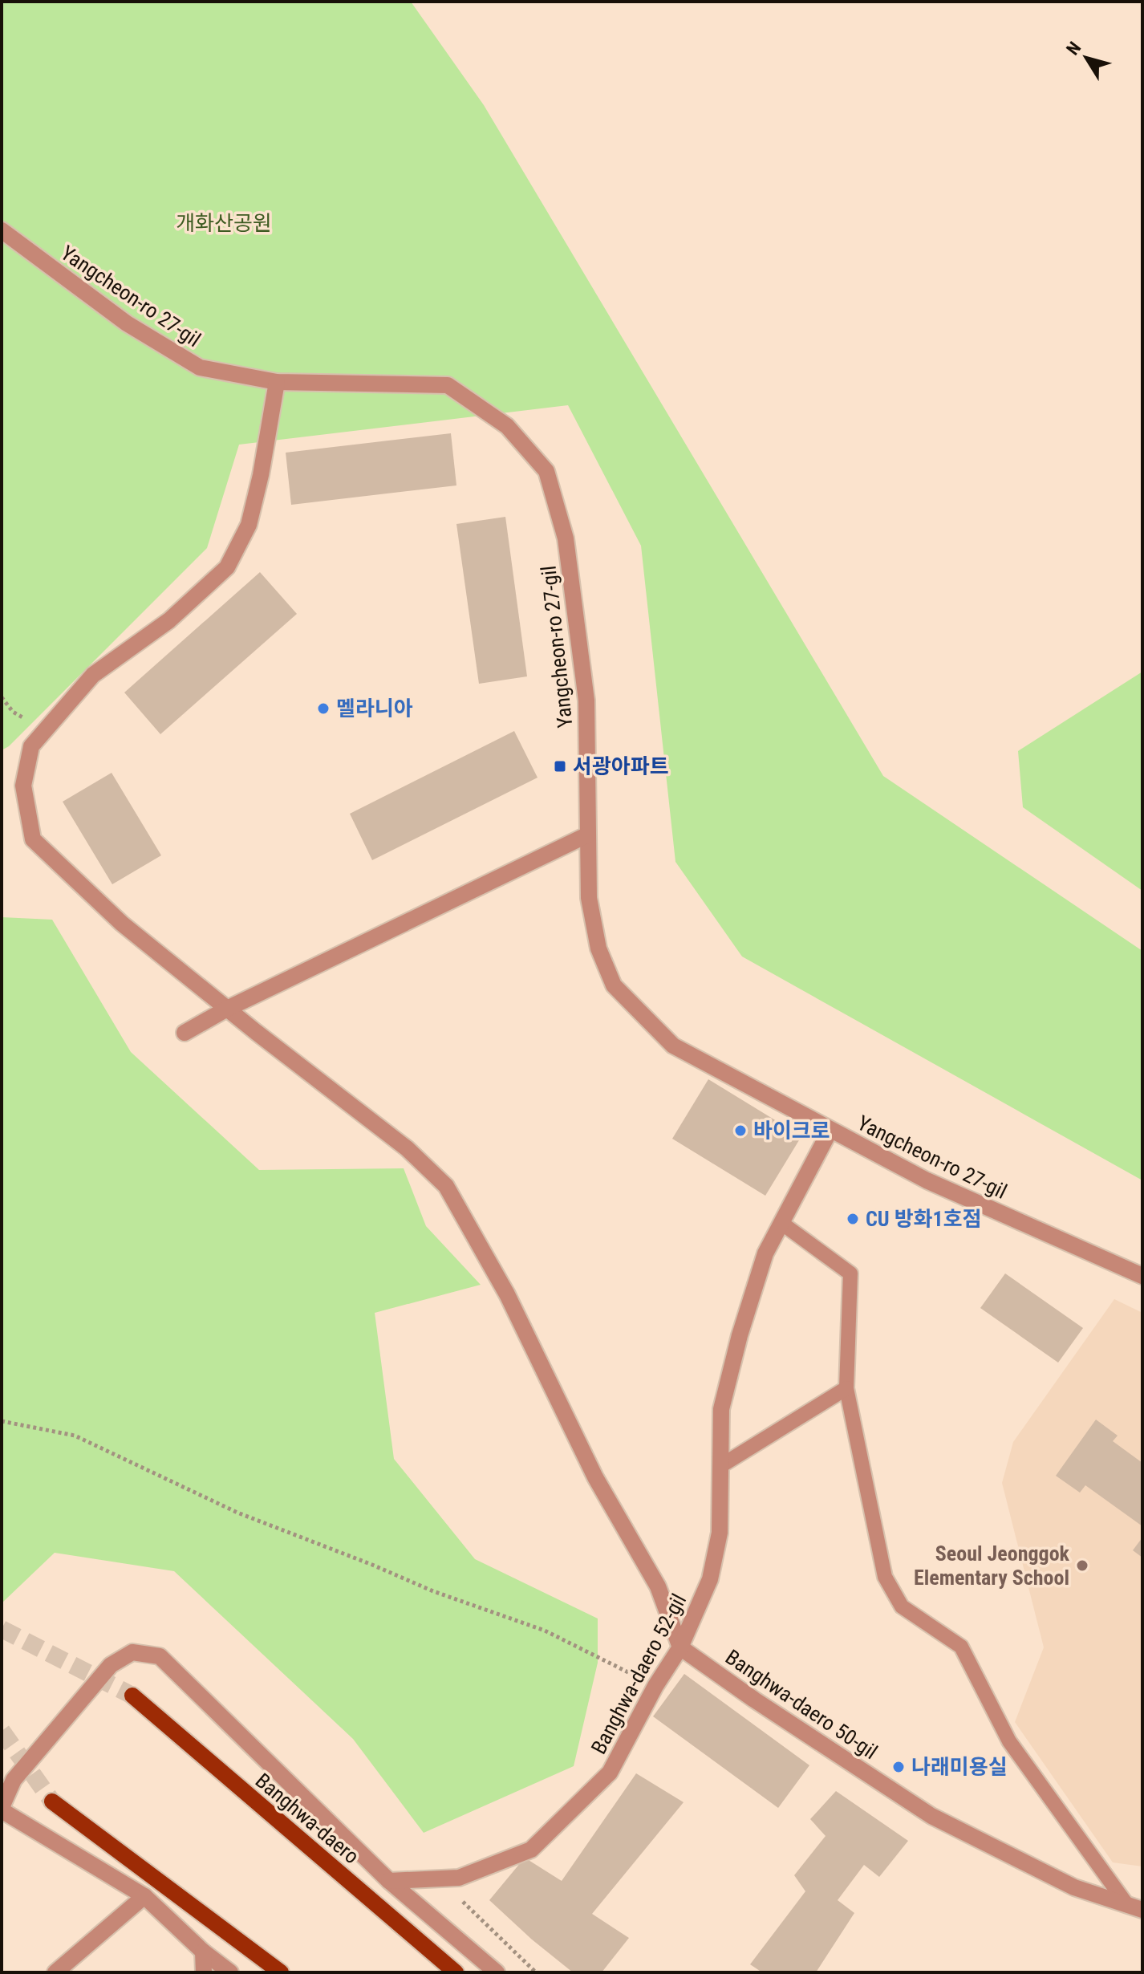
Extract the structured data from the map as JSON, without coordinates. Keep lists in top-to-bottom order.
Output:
{
  "streets": {
    "main road": ["Banghwa-daero"],
    "street": ["Yangcheon-ro 27-gil", "Banghwa-daero 52-gil", "Banghwa-daero 50-gil"]
  },
  "crossings": [
    ["Yangcheon-ro 27-gil", "Banghwa-daero 52-gil"],
    ["Banghwa-daero 52-gil", "Banghwa-daero 50-gil"]
  ],
  "parks": ["개화산공원"],
  "places": {
    "other": [
      "멜라니아",
      "바이크로",
      "CU 방화1호점",
      "Seoul Jeonggok Elementary School",
      "나래미용실"
    ],
    "transit": ["서광아파트"]
  },
  "north": "top left"
}
